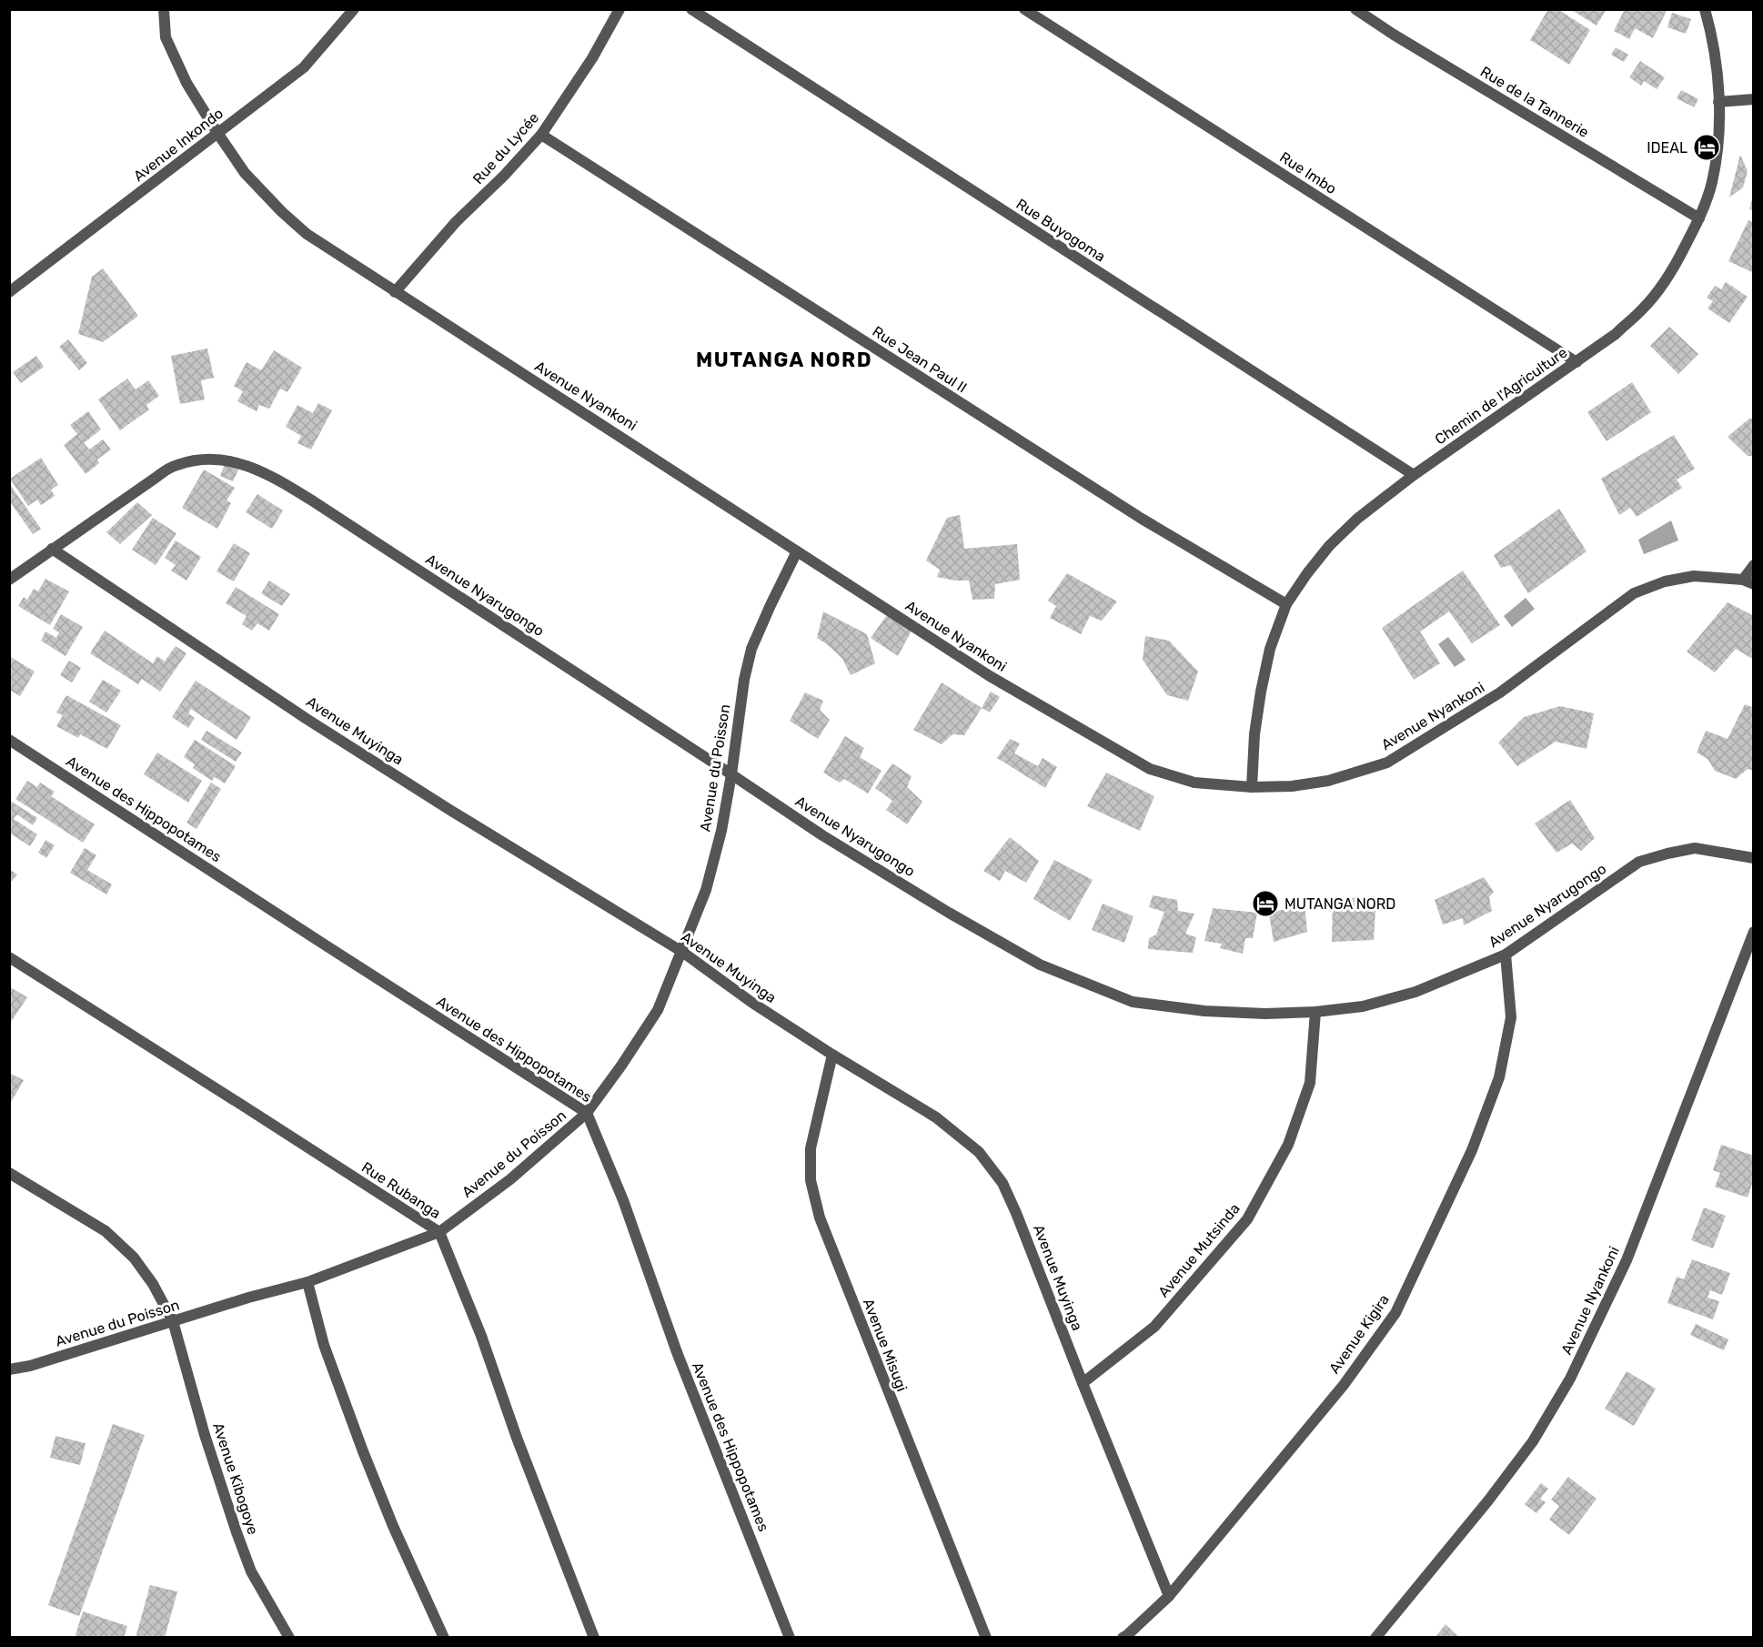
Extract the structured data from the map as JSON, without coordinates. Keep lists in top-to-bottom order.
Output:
{
  "streets": {
    "street": [
      "Rue de la Tannerie",
      "Avenue Inkondo",
      "Rue du Lycée",
      "Rue Imbo",
      "Rue Buyogoma",
      "Rue Jean Paul II",
      "Avenue Nyankoni",
      "Chemin de l'Agriculture",
      "Avenue Nyarugongo",
      "Avenue Muyinga",
      "Avenue du Poisson",
      "Avenue des Hippopotames",
      "Rue Rubanga",
      "Avenue Mutsinda",
      "Avenue Kigira",
      "Avenue Misugi",
      "Avenue Kibogoye"
    ]
  },
  "crossings": [
    ["Rue de la Tannerie", "Chemin de l'Agriculture"],
    ["Avenue Inkondo", "Avenue Nyankoni"],
    ["Rue du Lycée", "Rue Jean Paul II"],
    ["Rue du Lycée", "Avenue Nyankoni"],
    ["Rue Imbo", "Chemin de l'Agriculture"],
    ["Rue Buyogoma", "Chemin de l'Agriculture"],
    ["Rue Jean Paul II", "Chemin de l'Agriculture"],
    ["Avenue Nyankoni", "Chemin de l'Agriculture"],
    ["Avenue Nyankoni", "Avenue du Poisson"],
    ["Avenue Nyarugongo", "Avenue Muyinga"],
    ["Avenue Nyarugongo", "Avenue du Poisson"],
    ["Avenue Nyarugongo", "Avenue Mutsinda"],
    ["Avenue Nyarugongo", "Avenue Kigira"],
    ["Avenue Muyinga", "Avenue du Poisson"],
    ["Avenue Muyinga", "Avenue Mutsinda"],
    ["Avenue Muyinga", "Avenue Kigira"],
    ["Avenue Muyinga", "Avenue Misugi"],
    ["Avenue du Poisson", "Avenue des Hippopotames"],
    ["Avenue du Poisson", "Rue Rubanga"],
    ["Avenue du Poisson", "Avenue Kibogoye"]
  ],
  "districts": ["MUTANGA NORD"],
  "places": {
    "hotel": ["IDEAL", "MUTANGA NORD"]
  }
}
